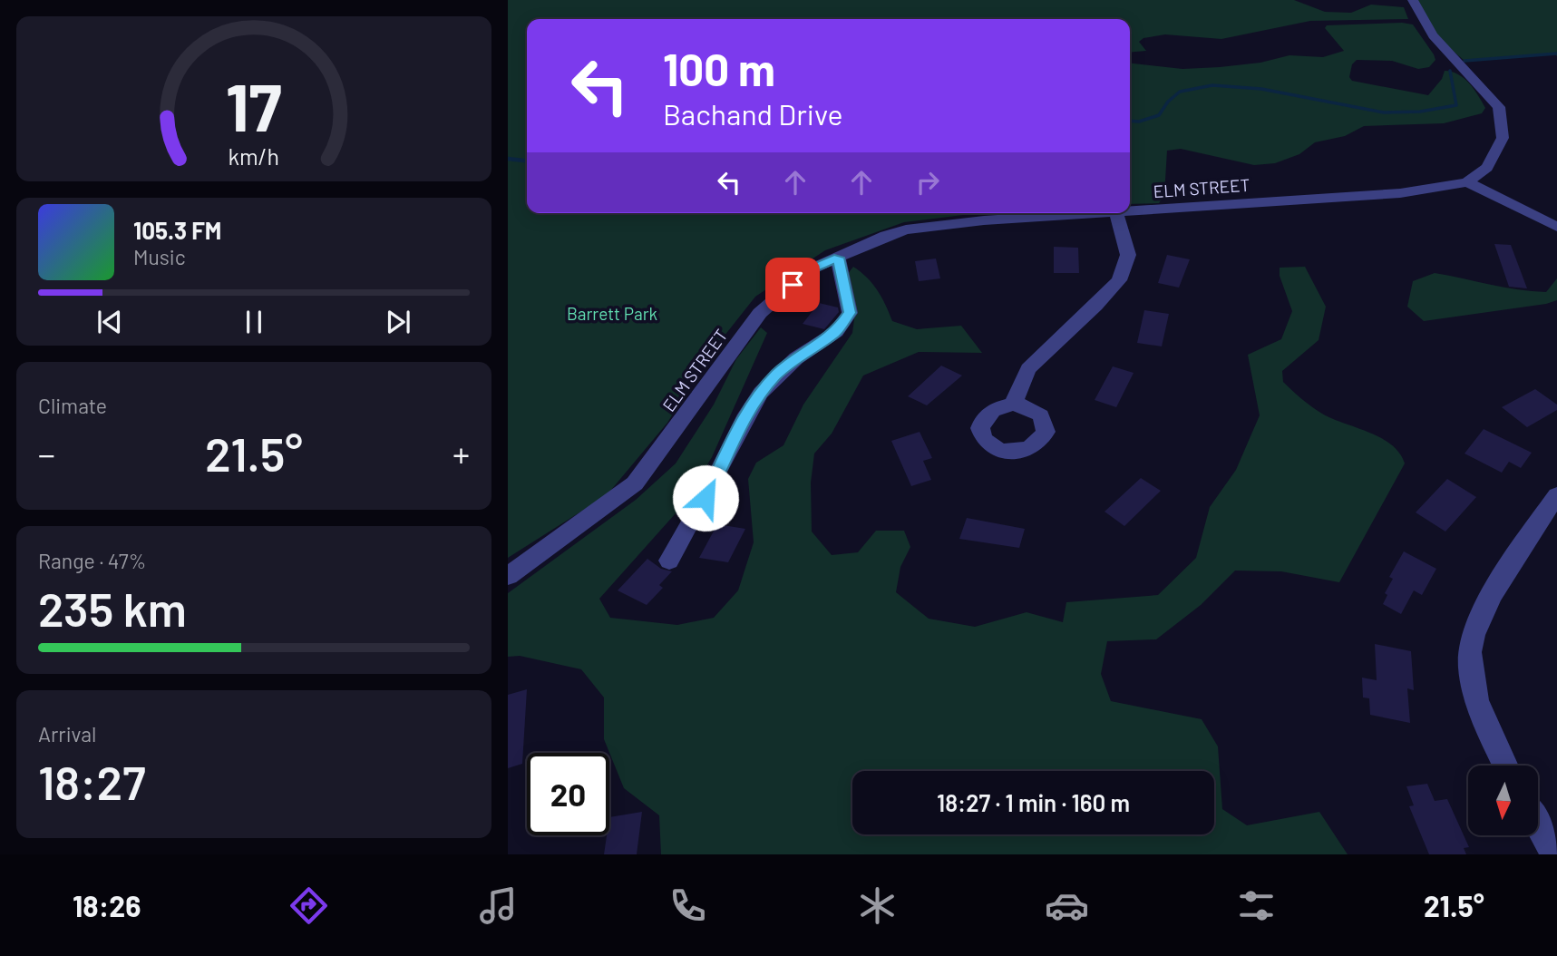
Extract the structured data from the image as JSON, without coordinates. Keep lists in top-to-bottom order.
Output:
{
  "streets": {
    "street": ["ELM STREET"]
  },
  "parks": ["Barrett Park"],
  "north": "bottom",
  "page": {
    "turn": ["100 m", "Bachand Drive"],
    "song": ["105.3 FM", "Music"],
    "tile": [
      "Climate",
      ["Range · 47%", "235 km"],
      ["Arrival", "18:27"]
    ],
    "heat": ["−", "21.5°", "+"],
    "limit": "20",
    "trip": "18:27 · 1 min · 160 m",
    "tabs": ["18:26", "21.5°"],
    "gauge": ["17", "km/h"]
  }
}
